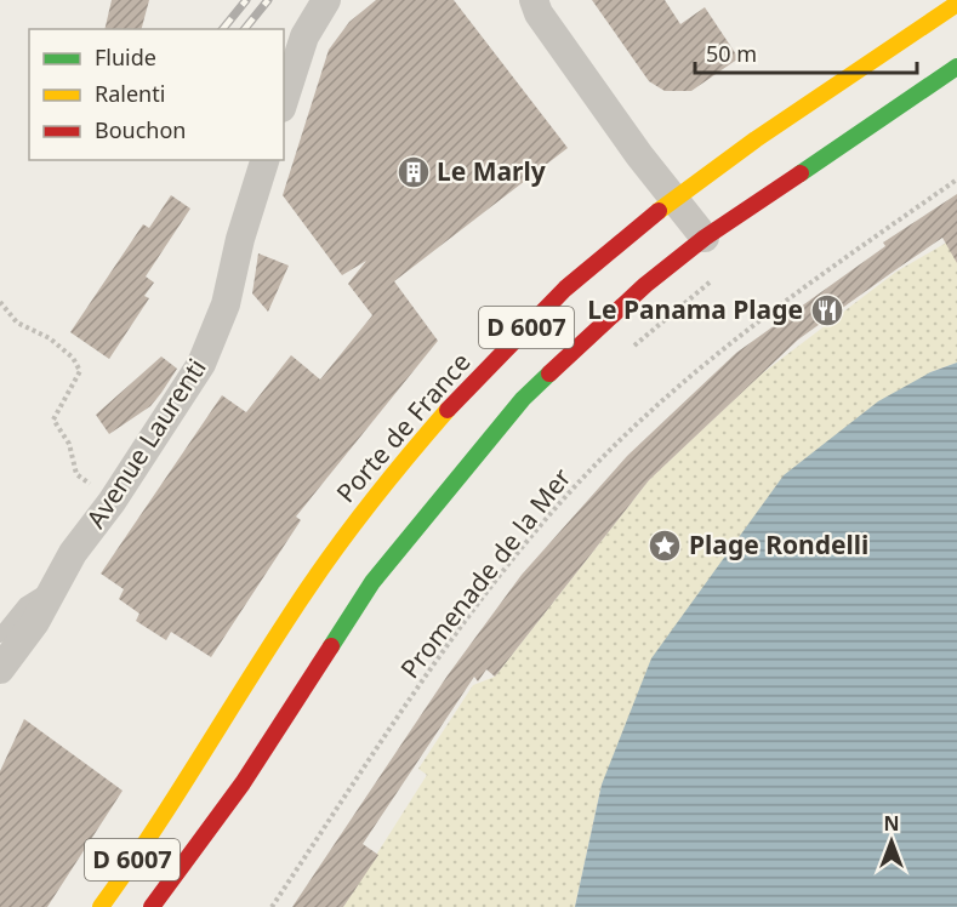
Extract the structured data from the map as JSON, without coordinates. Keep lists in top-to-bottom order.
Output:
{
  "streets": {
    "main road": ["D 6007", "Porte de France"],
    "street": ["Avenue Laurenti"],
    "path": ["Promenade de la Mer"]
  },
  "places": {
    "building": ["Le Marly"],
    "restaurant": ["Le Panama Plage"],
    "place": ["Plage Rondelli"]
  },
  "legend": ["Fluide", "Ralenti", "Bouchon"],
  "scale_bar": "50 m",
  "north": "top"
}
